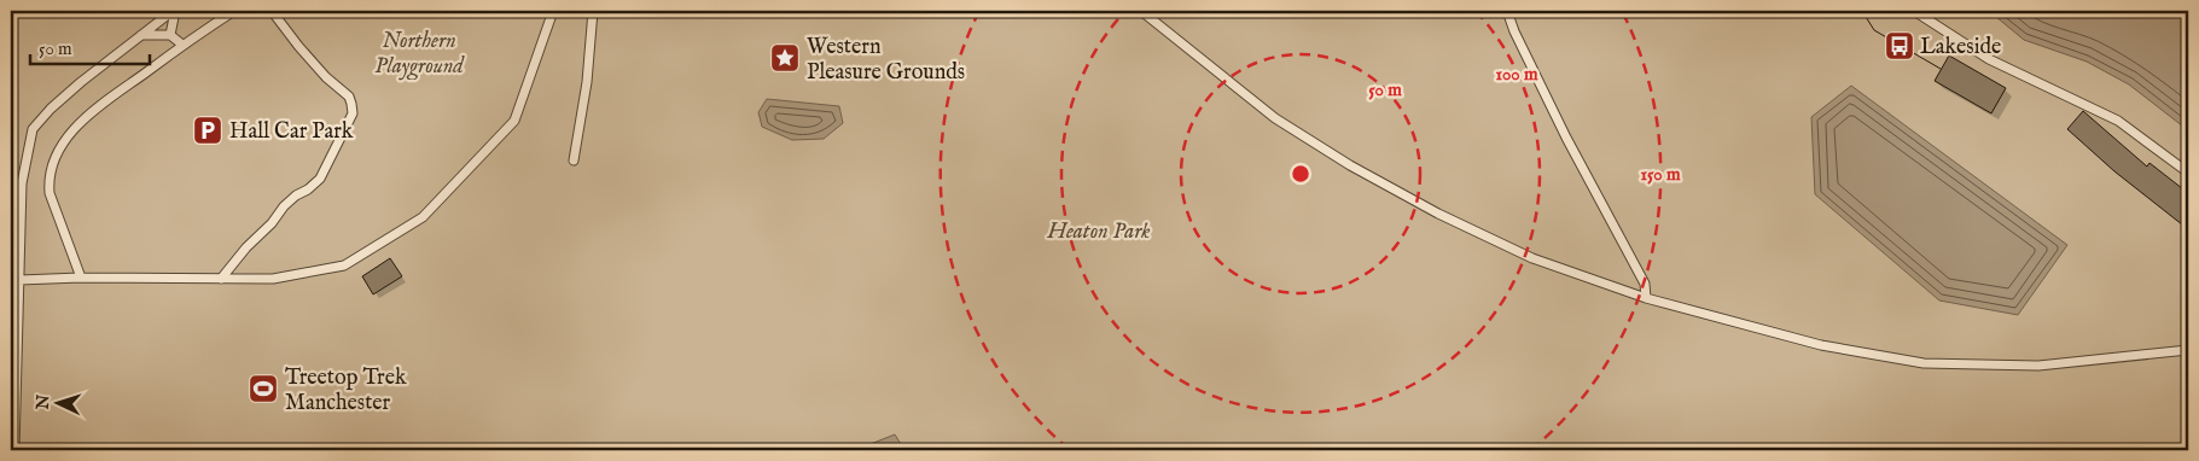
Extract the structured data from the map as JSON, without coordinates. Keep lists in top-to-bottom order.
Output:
{
  "parks": ["Northern Playground", "Heaton Park"],
  "places": {
    "bus stop": ["Lakeside"],
    "place": ["Western Pleasure Grounds"],
    "parking": ["Hall Car Park"],
    "sports": ["Treetop Trek Manchester"]
  },
  "scale_bar": "50 m",
  "north": "left",
  "rings": ["100 m", "50 m", "150 m"]
}
